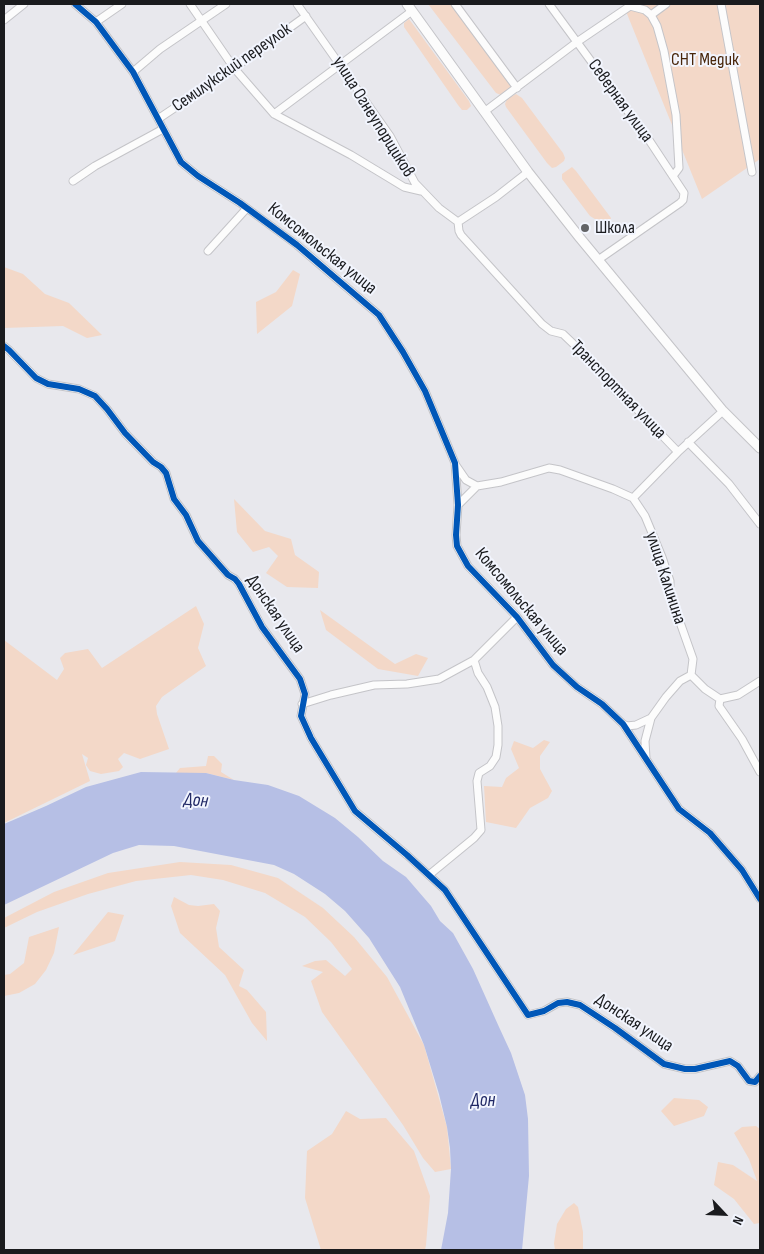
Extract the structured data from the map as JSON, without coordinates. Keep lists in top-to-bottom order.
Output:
{
  "streets": {
    "street": [
      "Семилукский переулок",
      "Северная улица",
      "улица Огнеупорщиков",
      "Комсомольская улица",
      "Транспортная улица",
      "улица Калинина",
      "Донская улица"
    ]
  },
  "crossings": [
    ["Семилукский переулок", "улица Огнеупорщиков"],
    ["Семилукский переулок", "Комсомольская улица"],
    ["улица Огнеупорщиков", "Транспортная улица"]
  ],
  "water": ["Дон"],
  "parks": ["СНТ Медик"],
  "places": ["Школа"],
  "north": "bottom right"
}
